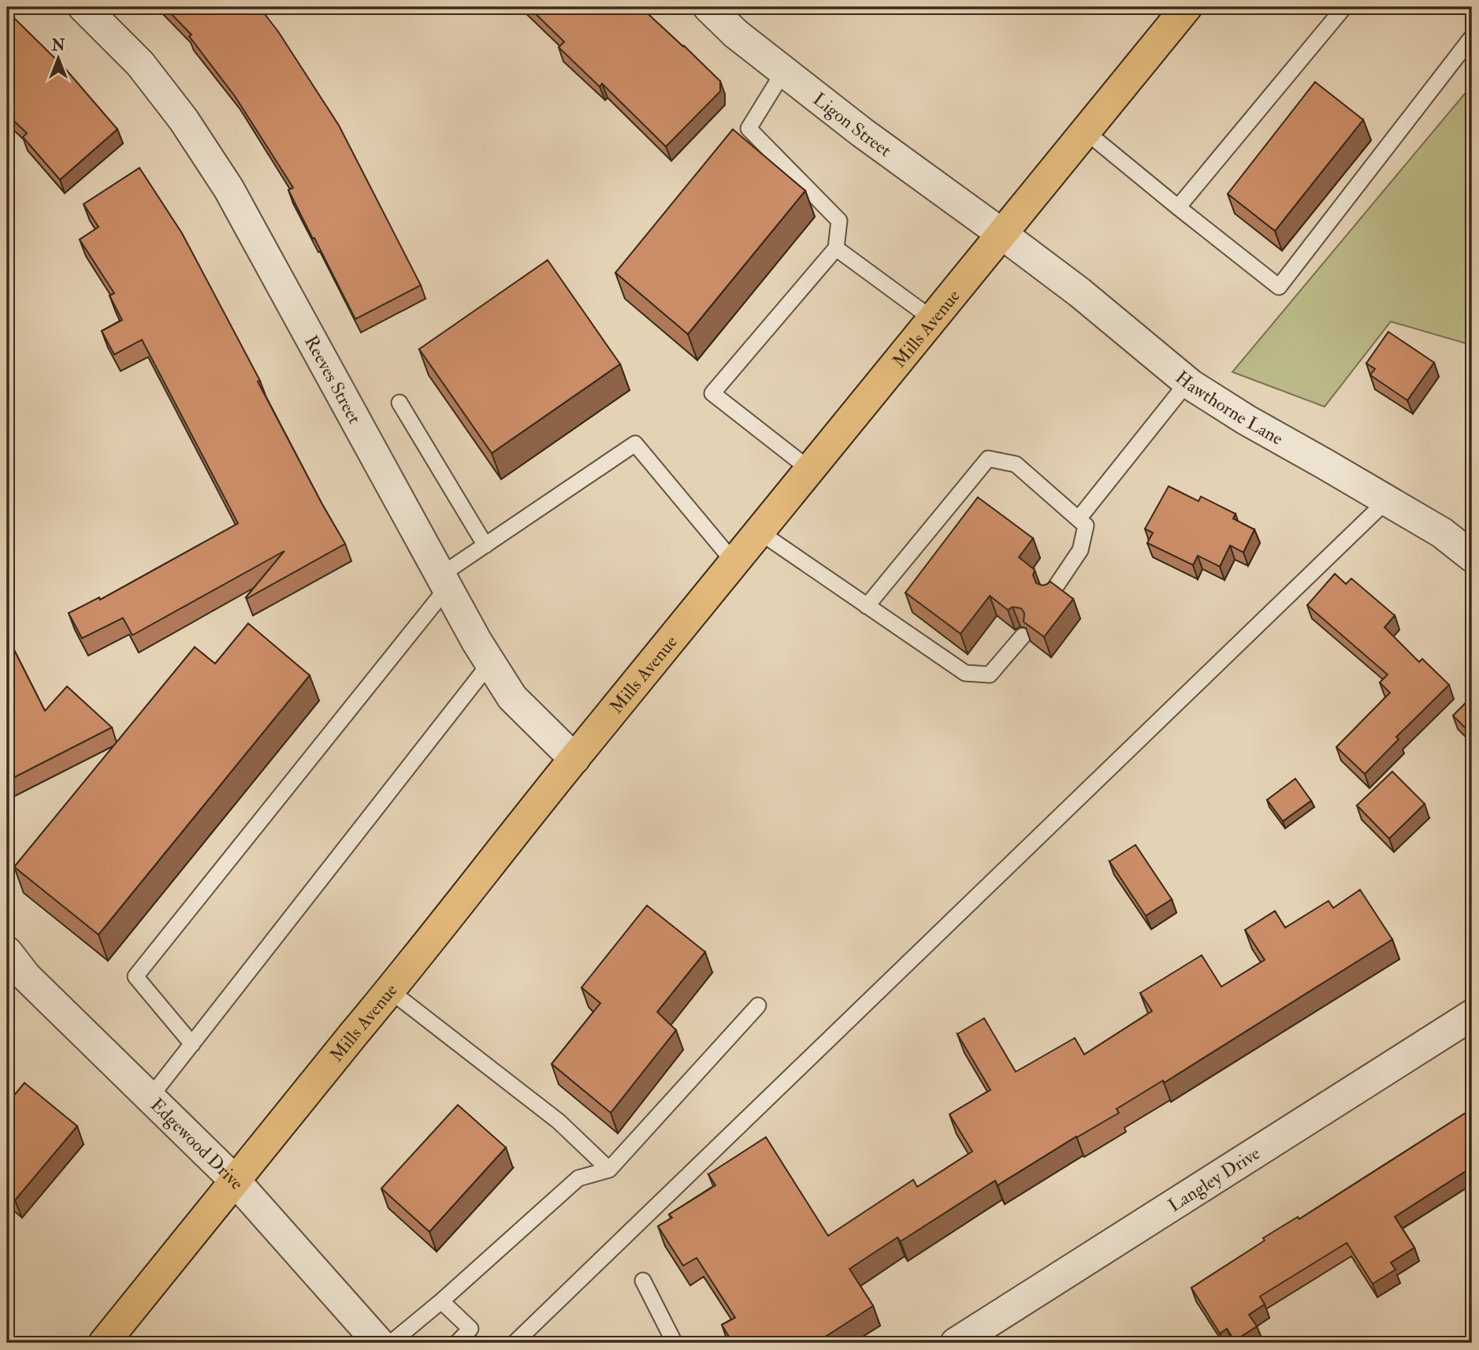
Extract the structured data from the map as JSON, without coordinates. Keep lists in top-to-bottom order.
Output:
{
  "streets": {
    "main road": ["Mills Avenue"],
    "street": [
      "Ligon Street",
      "Reeves Street",
      "Hawthorne Lane",
      "Edgewood Drive",
      "Langley Drive"
    ]
  },
  "crossings": [
    ["Ligon Street", "Mills Avenue"],
    ["Ligon Street", "Hawthorne Lane"],
    ["Mills Avenue", "Reeves Street"],
    ["Mills Avenue", "Hawthorne Lane"],
    ["Mills Avenue", "Edgewood Drive"]
  ],
  "north": "top"
}
